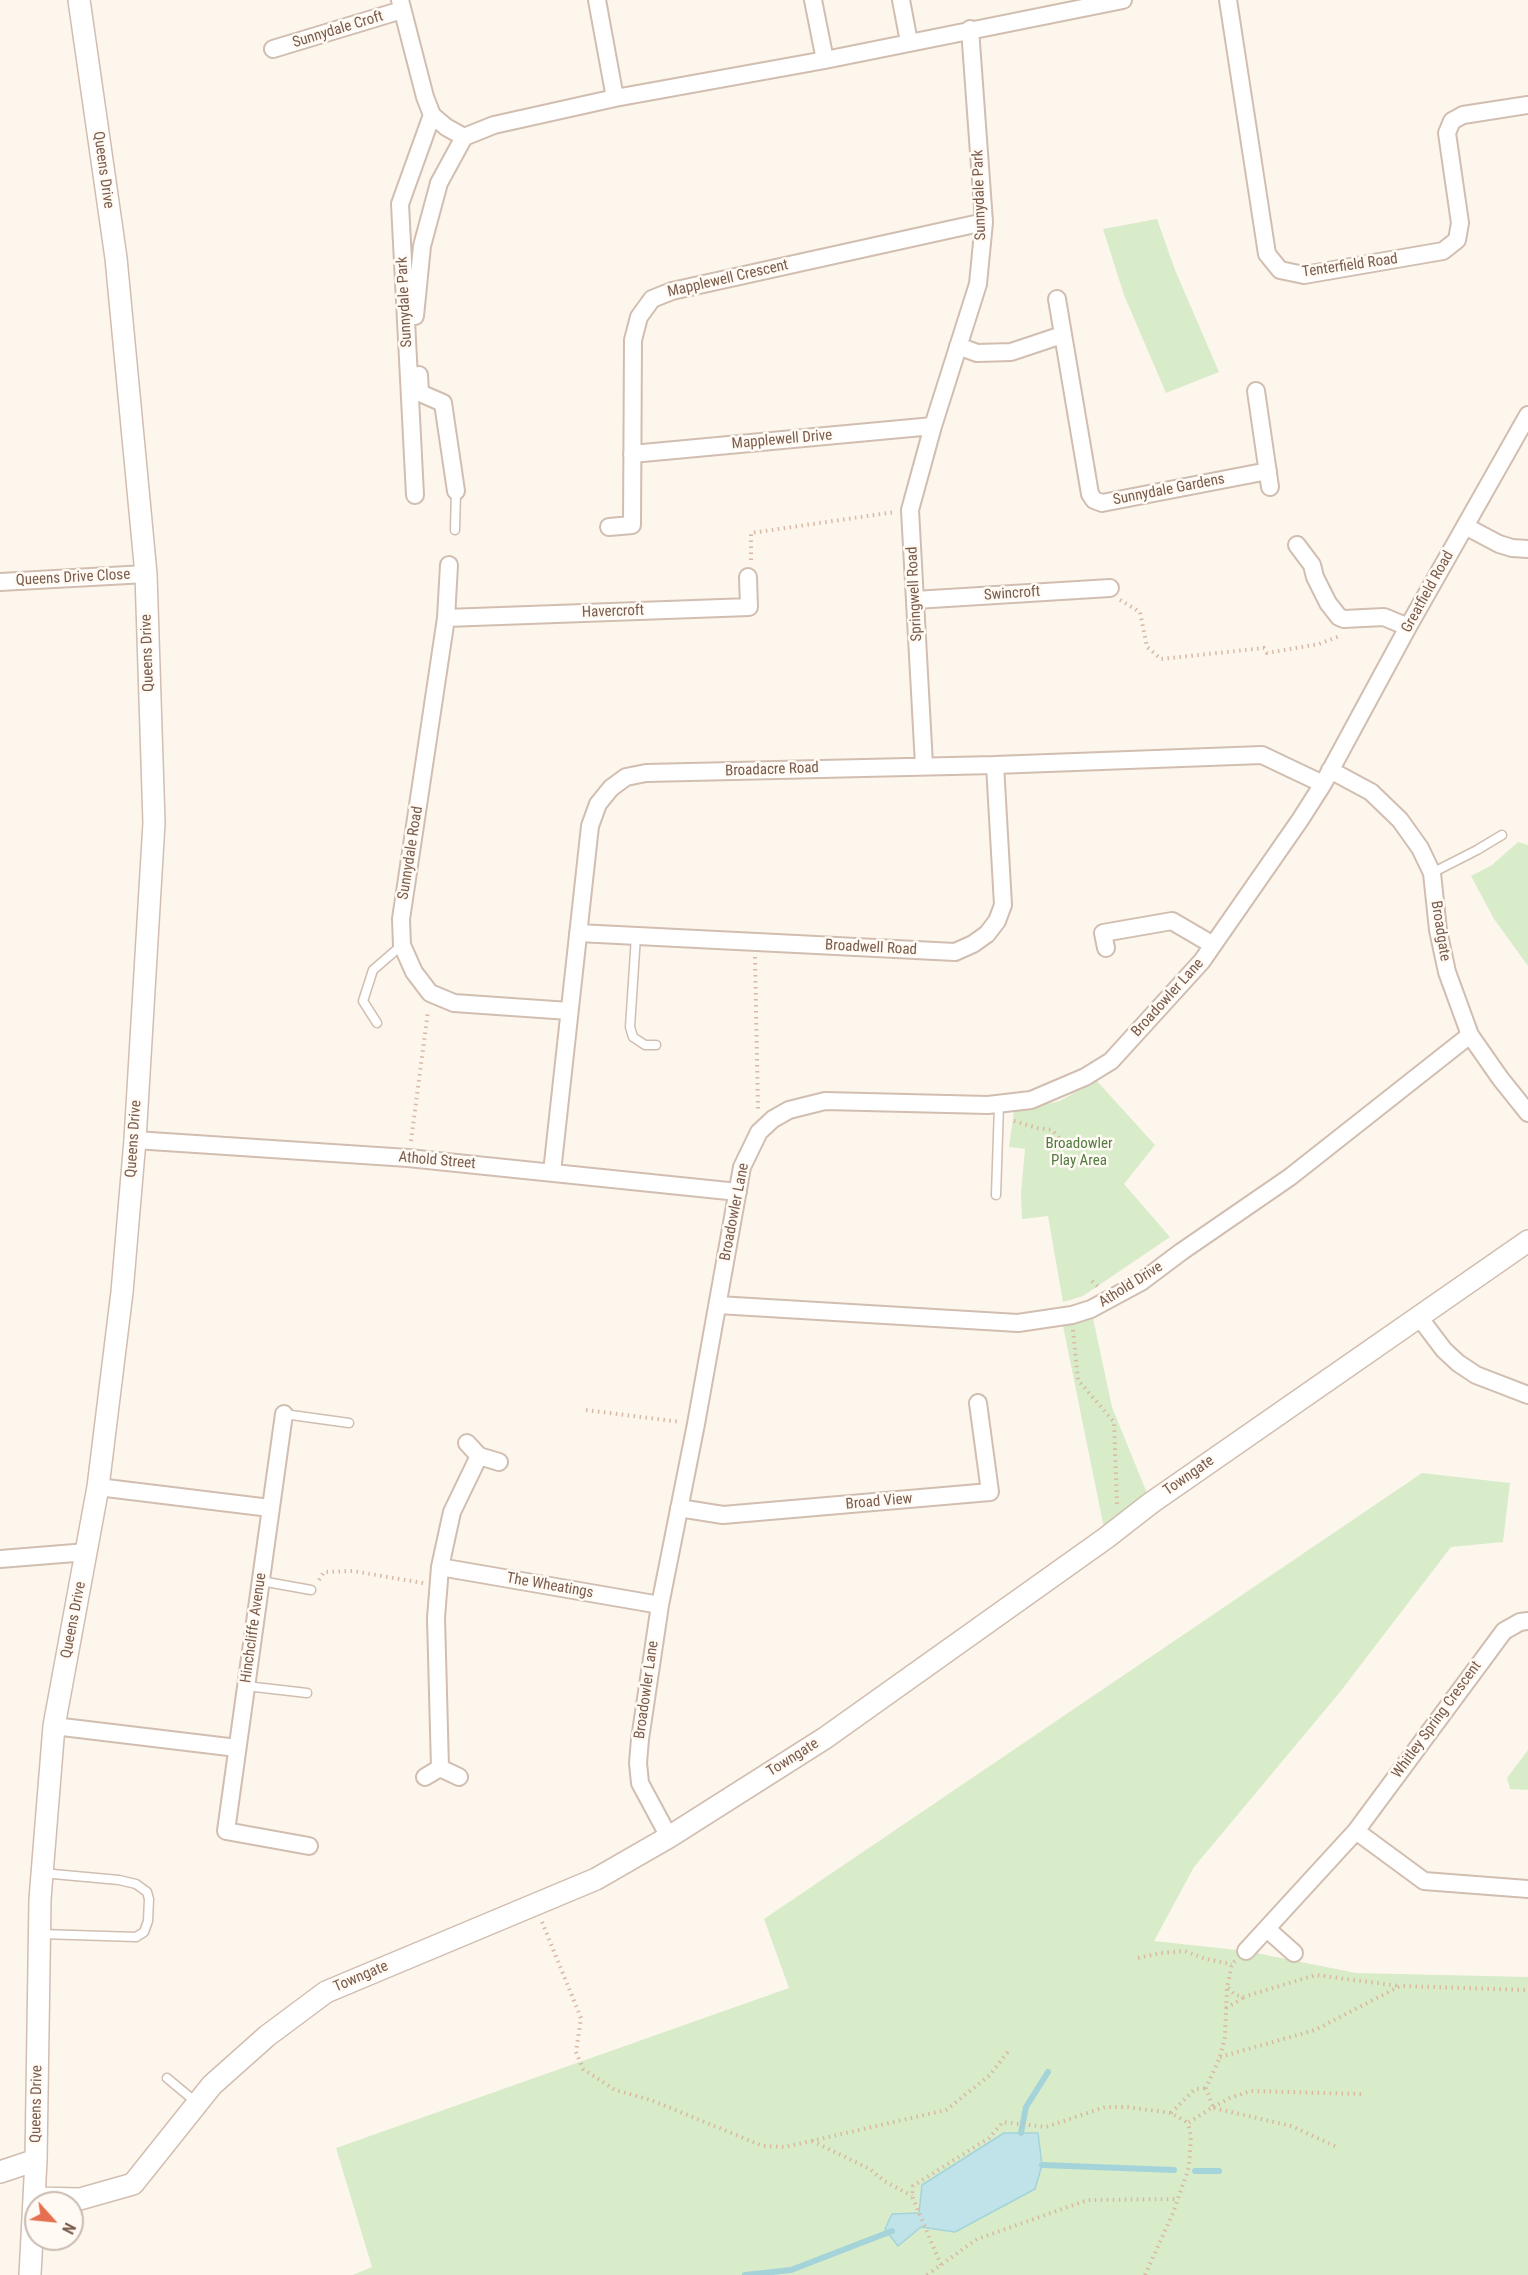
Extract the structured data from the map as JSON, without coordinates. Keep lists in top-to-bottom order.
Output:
{
  "streets": {
    "street": [
      "Sunnydale Croft",
      "Queens Drive",
      "Sunnydale Park",
      "Tenterfield Road",
      "Mapplewell Crescent",
      "Mapplewell Drive",
      "Sunnydale Gardens",
      "Queens Drive Close",
      "Greatfield Road",
      "Springwell Road",
      "Swincroft",
      "Havercroft",
      "Broadacre Road",
      "Sunnydale Road",
      "Broadgate",
      "Broadwell Road",
      "Broadowler Lane",
      "Athold Street",
      "Athold Drive",
      "Towngate",
      "Broad View",
      "The Wheatings",
      "Hinchcliffe Avenue",
      "Whitley Spring Crescent"
    ]
  },
  "crossings": [
    ["Queens Drive", "Queens Drive Close"],
    ["Queens Drive", "Athold Street"],
    ["Sunnydale Park", "Mapplewell Crescent"],
    ["Sunnydale Park", "Mapplewell Drive"],
    ["Sunnydale Park", "Springwell Road"],
    ["Mapplewell Crescent", "Mapplewell Drive"],
    ["Mapplewell Drive", "Springwell Road"],
    ["Greatfield Road", "Broadacre Road"],
    ["Greatfield Road", "Broadgate"],
    ["Greatfield Road", "Broadowler Lane"],
    ["Springwell Road", "Swincroft"],
    ["Springwell Road", "Broadacre Road"],
    ["Havercroft", "Sunnydale Road"],
    ["Broadacre Road", "Broadgate"],
    ["Broadacre Road", "Broadwell Road"],
    ["Broadacre Road", "Broadowler Lane"],
    ["Broadacre Road", "Athold Street"],
    ["Broadgate", "Broadowler Lane"],
    ["Broadgate", "Athold Drive"],
    ["Broadowler Lane", "Athold Street"],
    ["Broadowler Lane", "Athold Drive"],
    ["Broadowler Lane", "Towngate"],
    ["Broadowler Lane", "Broad View"],
    ["Broadowler Lane", "The Wheatings"]
  ],
  "parks": ["Broadowler Play Area"],
  "north": "bottom right"
}
